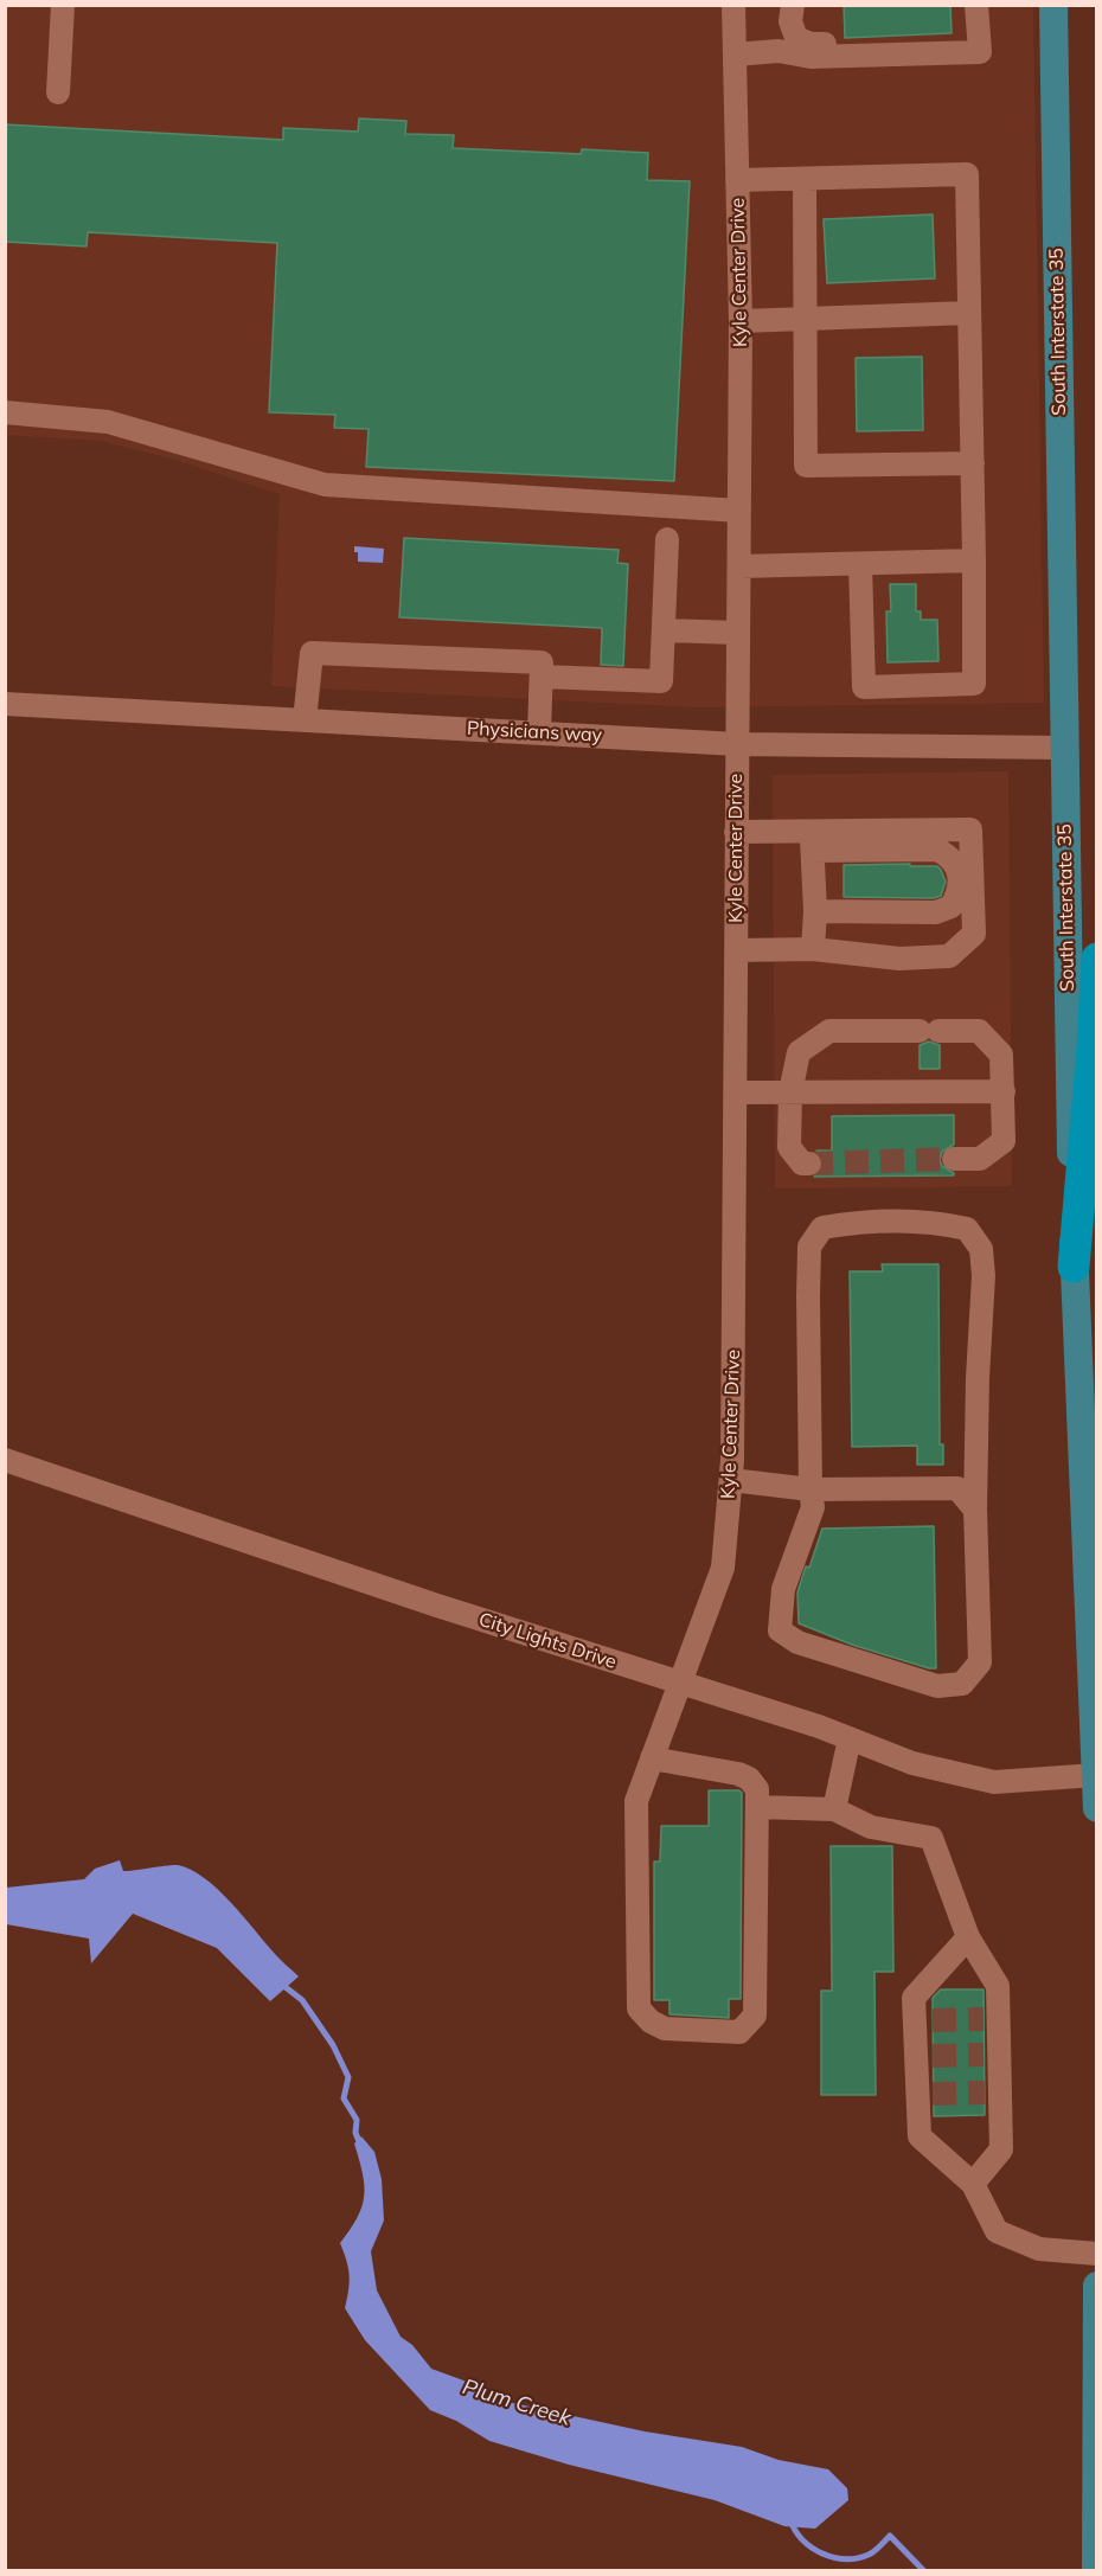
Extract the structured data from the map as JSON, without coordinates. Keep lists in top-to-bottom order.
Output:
{
  "streets": {
    "main road": ["South Interstate 35"],
    "street": ["Kyle Center Drive", "Physicians way", "City Lights Drive"]
  },
  "crossings": [
    ["Kyle Center Drive", "Physicians way"],
    ["Kyle Center Drive", "City Lights Drive"],
    ["South Interstate 35", "Physicians way"],
    ["South Interstate 35", "City Lights Drive"]
  ],
  "water": ["Plum Creek"]
}
